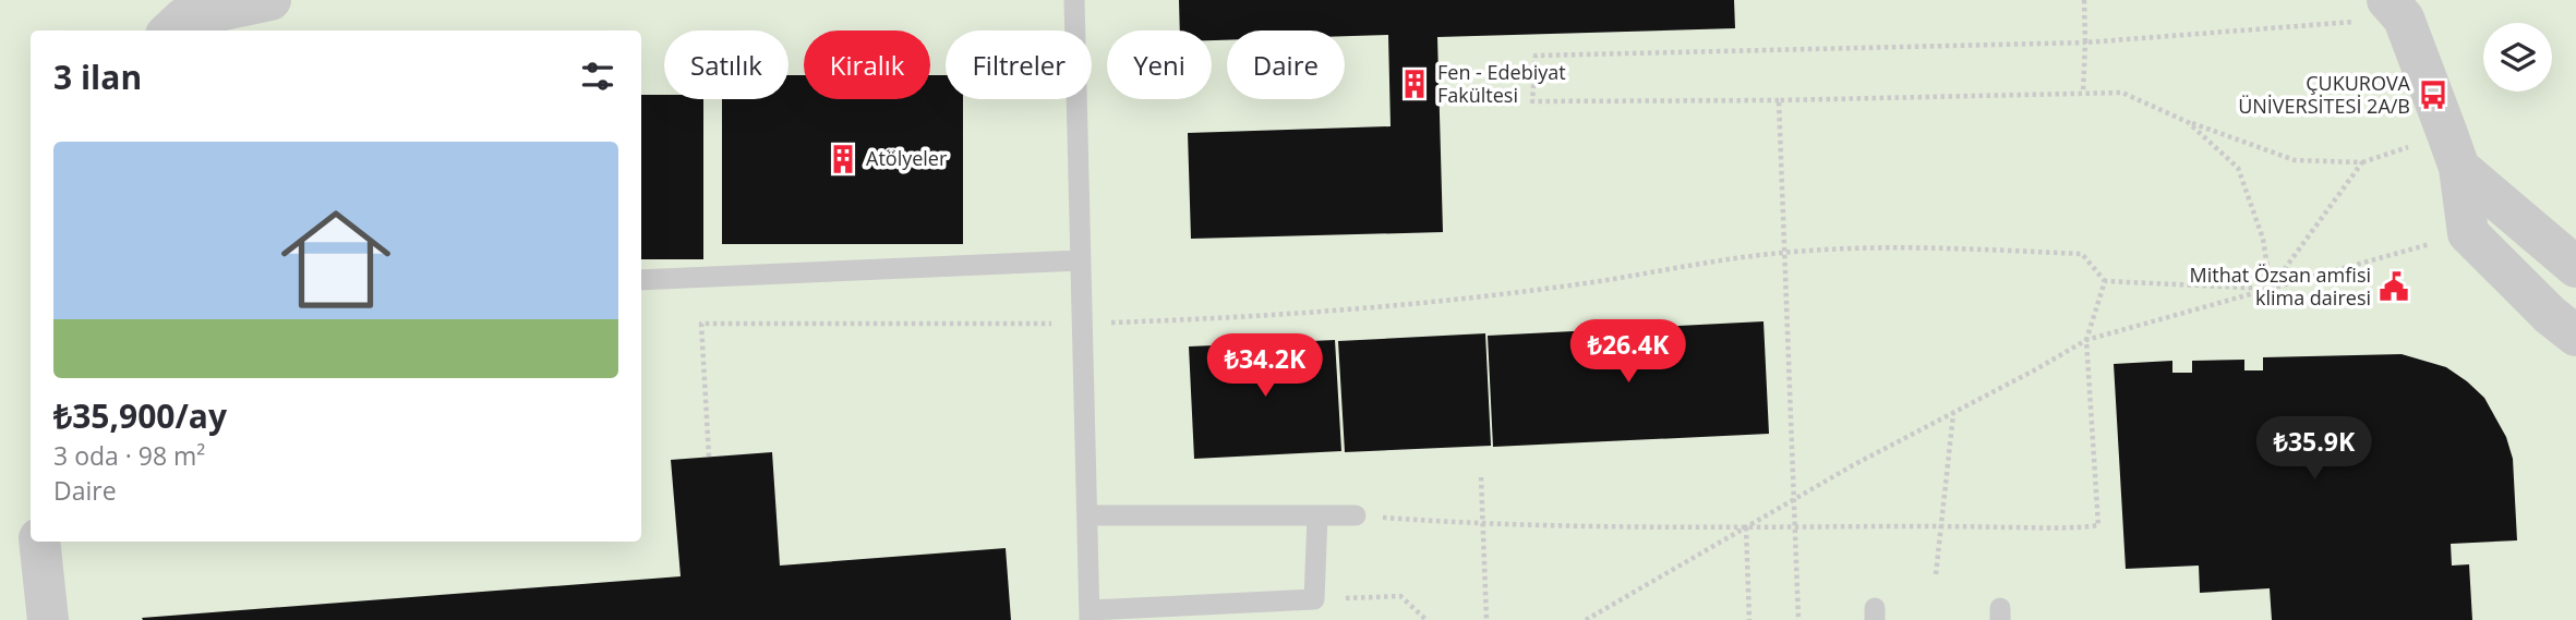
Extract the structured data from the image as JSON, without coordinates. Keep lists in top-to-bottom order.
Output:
{
  "places": {
    "building": ["Fen - Edebiyat Fakültesi", "Atölyeler"],
    "bus stop": ["ÇUKUROVA ÜNİVERSİTESİ 2A/B"],
    "public building": ["Mithat Özsan amfisi klima dairesi"]
  },
  "page": {
    "chip": [
      "Satılık",
      "Kiralık",
      "Filtreler",
      "Yeni",
      "Daire"
    ],
    "heading": "3 ilan",
    "list": [
      {
        "name": "₺35,900/ay",
        "note": "3 oda · 98 m² · Daire"
      }
    ],
    "price": ["₺26.4K", "₺34.2K", "₺35.9K"]
  }
}
